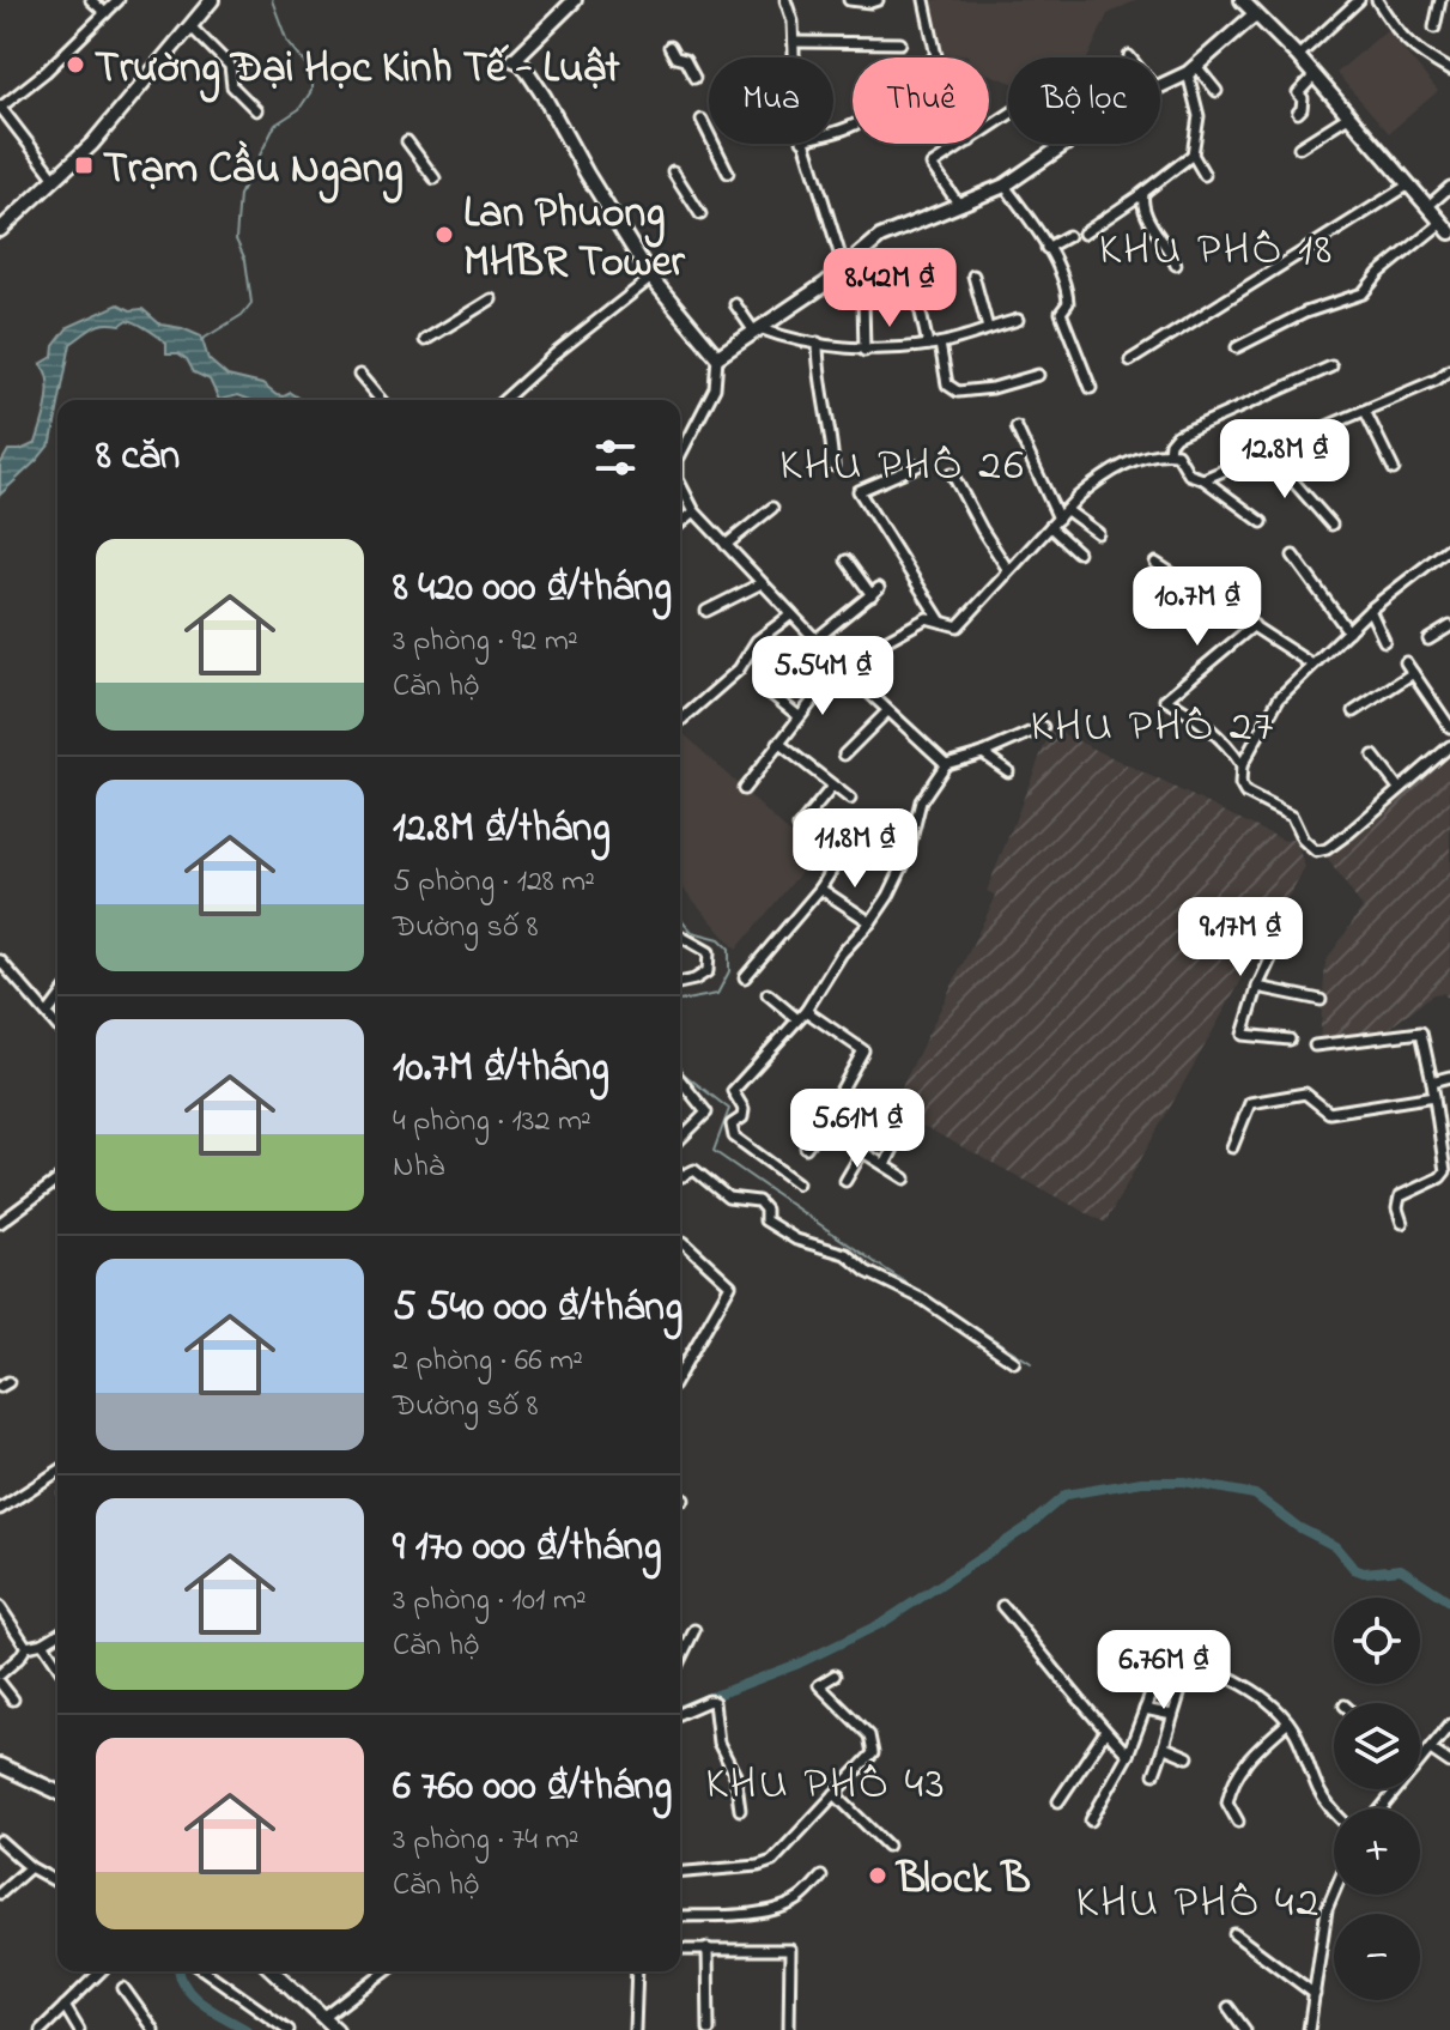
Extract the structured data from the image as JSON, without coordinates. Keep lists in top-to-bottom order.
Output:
{
  "districts": [
    "KHU PHỐ 18",
    "KHU PHỐ 26",
    "KHU PHỐ 27",
    "KHU PHỐ 43",
    "KHU PHỐ 42"
  ],
  "places": {
    "other": ["Trường Đại Học Kinh Tế - Luật", "Lan Phuong MHBR Tower", "Block B"],
    "transit": ["Trạm Cầu Ngang"]
  },
  "page": {
    "chip": ["Mua", "Thuê", "Bộ lọc"],
    "price": [
      "8.42M ₫",
      "12.8M ₫",
      "10.7M ₫",
      "5.54M ₫",
      "11.8M ₫",
      "9.17M ₫",
      "5.61M ₫",
      "6.76M ₫"
    ],
    "heading": "8 căn",
    "list": [
      {
        "name": "8 420 000 ₫/tháng",
        "note": "3 phòng · 92 m² · Căn hộ"
      },
      {
        "name": "12.8M ₫/tháng",
        "note": "5 phòng · 128 m² · Đường số 8"
      },
      {
        "name": "10.7M ₫/tháng",
        "note": "4 phòng · 132 m² · Nhà"
      },
      {
        "name": "5 540 000 ₫/tháng",
        "note": "2 phòng · 66 m² · Đường số 8"
      },
      {
        "name": "9 170 000 ₫/tháng",
        "note": "3 phòng · 101 m² · Căn hộ"
      },
      {
        "name": "6 760 000 ₫/tháng",
        "note": "3 phòng · 74 m² · Căn hộ"
      }
    ],
    "map_buttons": ["+", "−"]
  }
}
